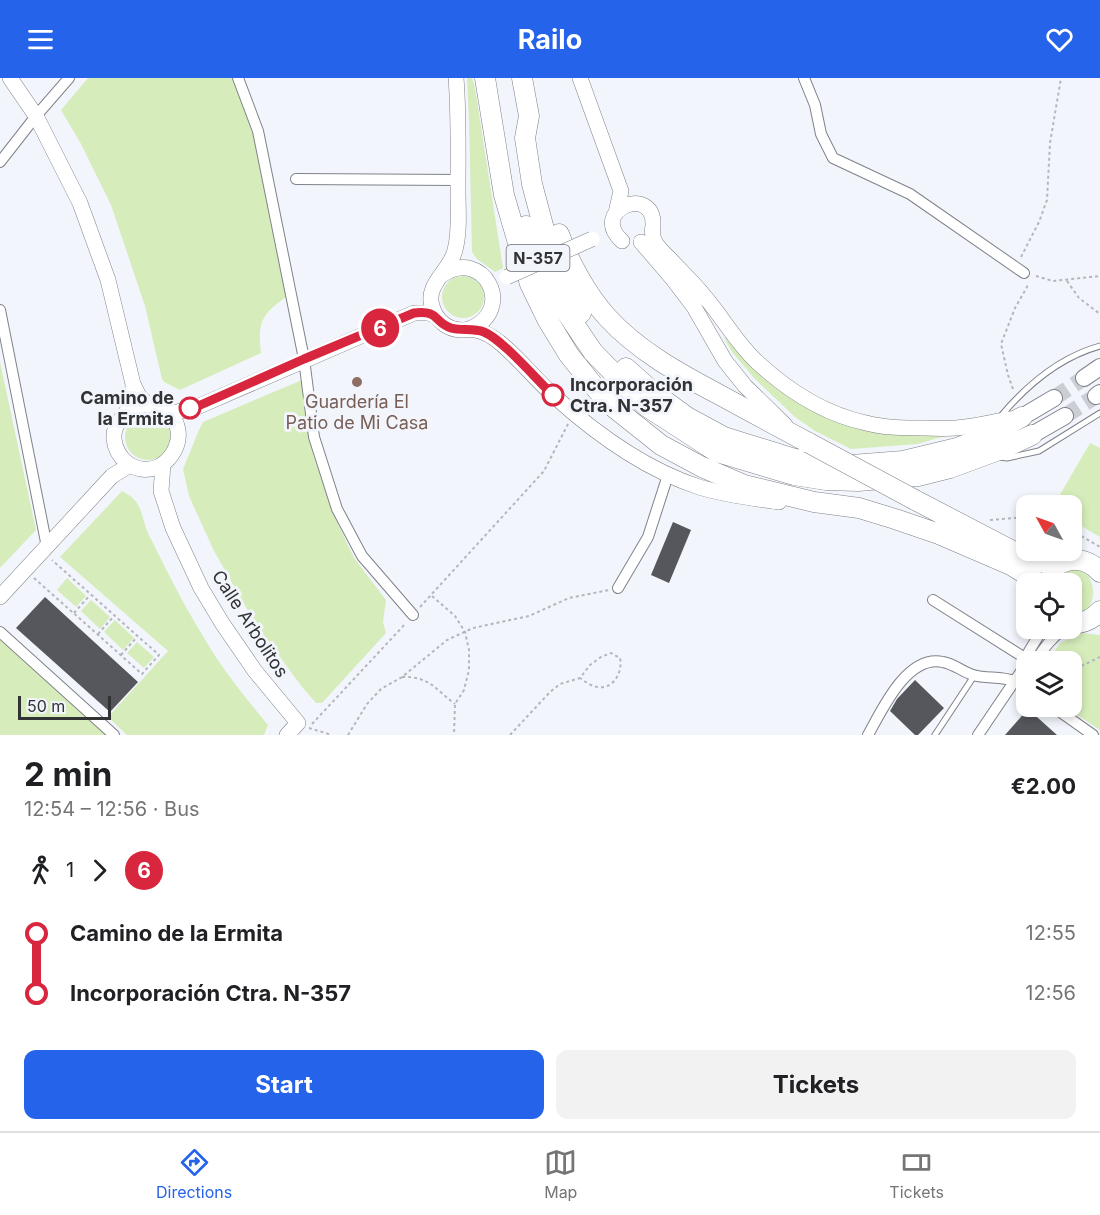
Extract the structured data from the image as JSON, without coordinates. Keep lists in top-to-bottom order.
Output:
{
  "streets": {
    "highway": ["N-357"],
    "street": ["Calle Arbolitos"]
  },
  "places": ["Guardería El Patio de Mi Casa", "Incorporación Ctra. N-357", "Camino de la Ermita"],
  "lines": ["bus line 6"],
  "scale_bar": "50 m",
  "north": "top left",
  "page": {
    "header": "Railo",
    "on_map": "6",
    "scale": "50 m",
    "heading": ["2 min", "12:54 – 12:56 · Bus", "€2.00"],
    "legs": ["1", "6"],
    "list": [
      {
        "name": "Camino de la Ermita",
        "value": "12:55"
      },
      {
        "name": "Incorporación Ctra. N-357",
        "value": "12:56"
      }
    ],
    "buttons": ["Start", "Tickets"],
    "tabs": ["Directions", "Map", "Tickets"]
  }
}
